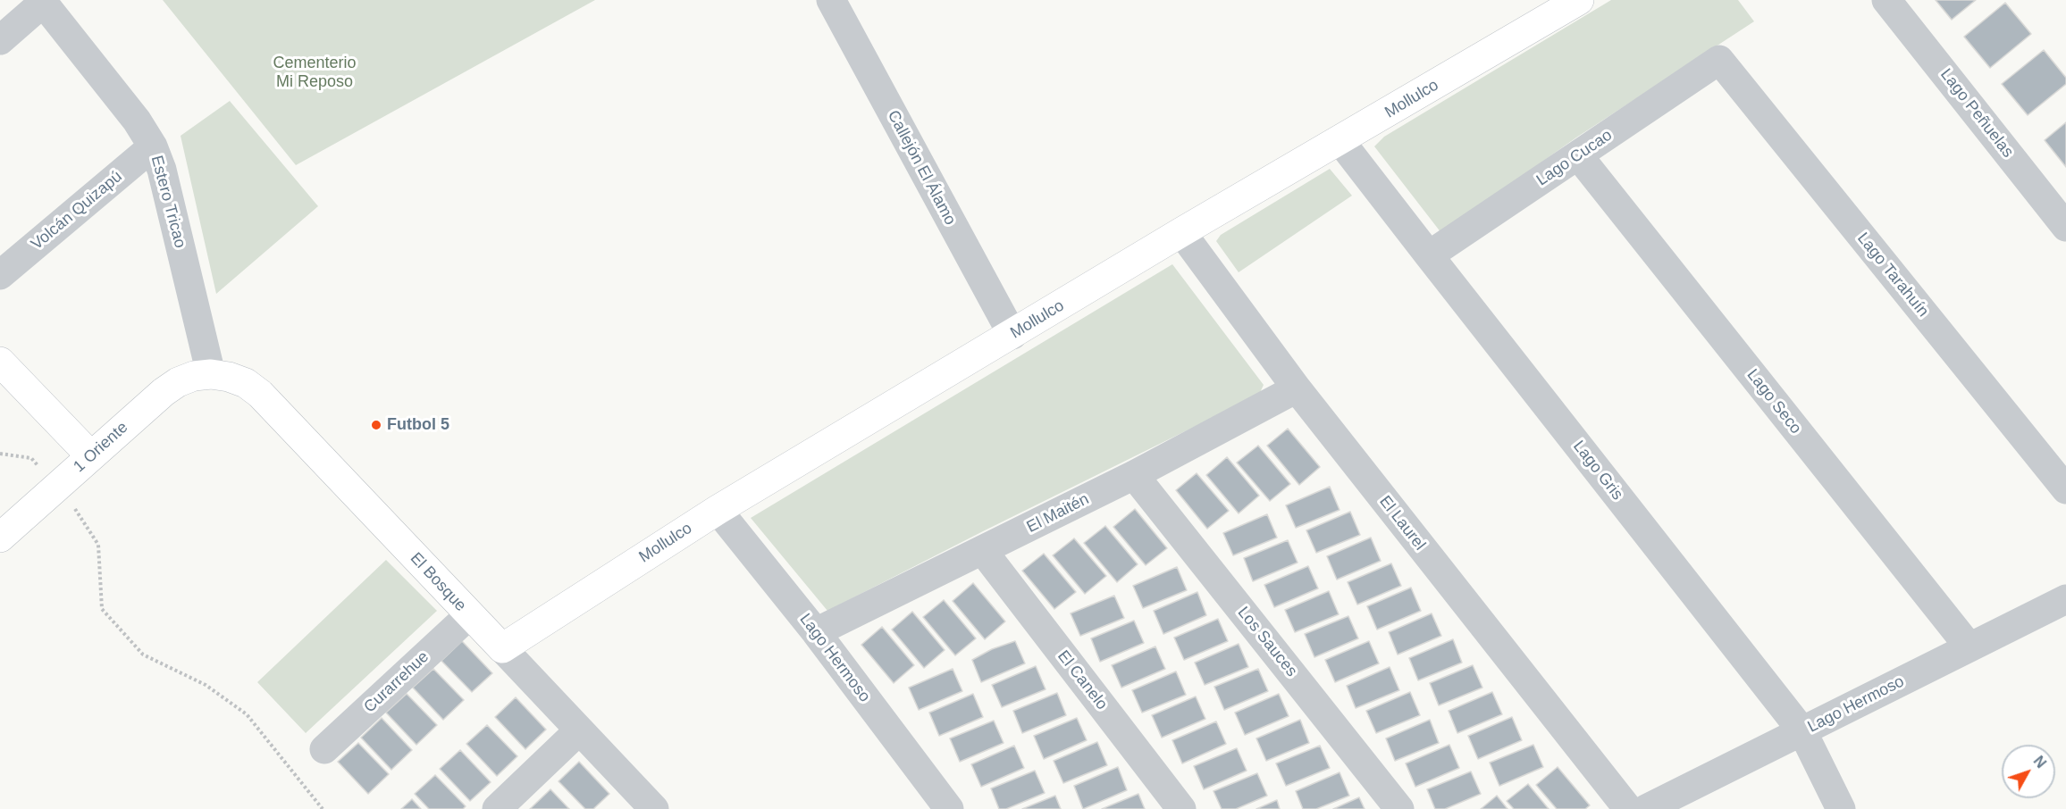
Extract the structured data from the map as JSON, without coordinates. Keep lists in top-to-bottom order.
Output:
{
  "streets": {
    "street": [
      "Mollulco",
      "Lago Peñuelas",
      "Lago Cucao",
      "Callejón El Álamo",
      "Estero Tricao",
      "Volcán Quizapú",
      "Lago Tarahuín",
      "Lago Seco",
      "1 Oriente",
      "Lago Gris",
      "El Maitén",
      "El Laurel",
      "El Bosque",
      "Los Sauces",
      "Lago Hermoso",
      "El Canelo",
      "Curarrehue"
    ]
  },
  "crossings": [
    ["Mollulco", "Callejón El Álamo"],
    ["Mollulco", "Lago Gris"],
    ["Mollulco", "El Laurel"],
    ["Mollulco", "El Bosque"],
    ["Mollulco", "Lago Hermoso"],
    ["Lago Cucao", "Lago Tarahuín"],
    ["Lago Cucao", "Lago Seco"],
    ["Lago Cucao", "Lago Gris"],
    ["Estero Tricao", "Volcán Quizapú"],
    ["Estero Tricao", "1 Oriente"],
    ["Estero Tricao", "El Bosque"],
    ["Lago Seco", "Lago Hermoso"],
    ["1 Oriente", "El Bosque"],
    ["Lago Gris", "Lago Hermoso"],
    ["El Maitén", "El Laurel"],
    ["El Maitén", "Los Sauces"],
    ["El Maitén", "Lago Hermoso"],
    ["El Maitén", "El Canelo"],
    ["El Bosque", "Curarrehue"]
  ],
  "parks": ["Cementerio Mi Reposo"],
  "places": ["Futbol 5"],
  "north": "top right"
}
